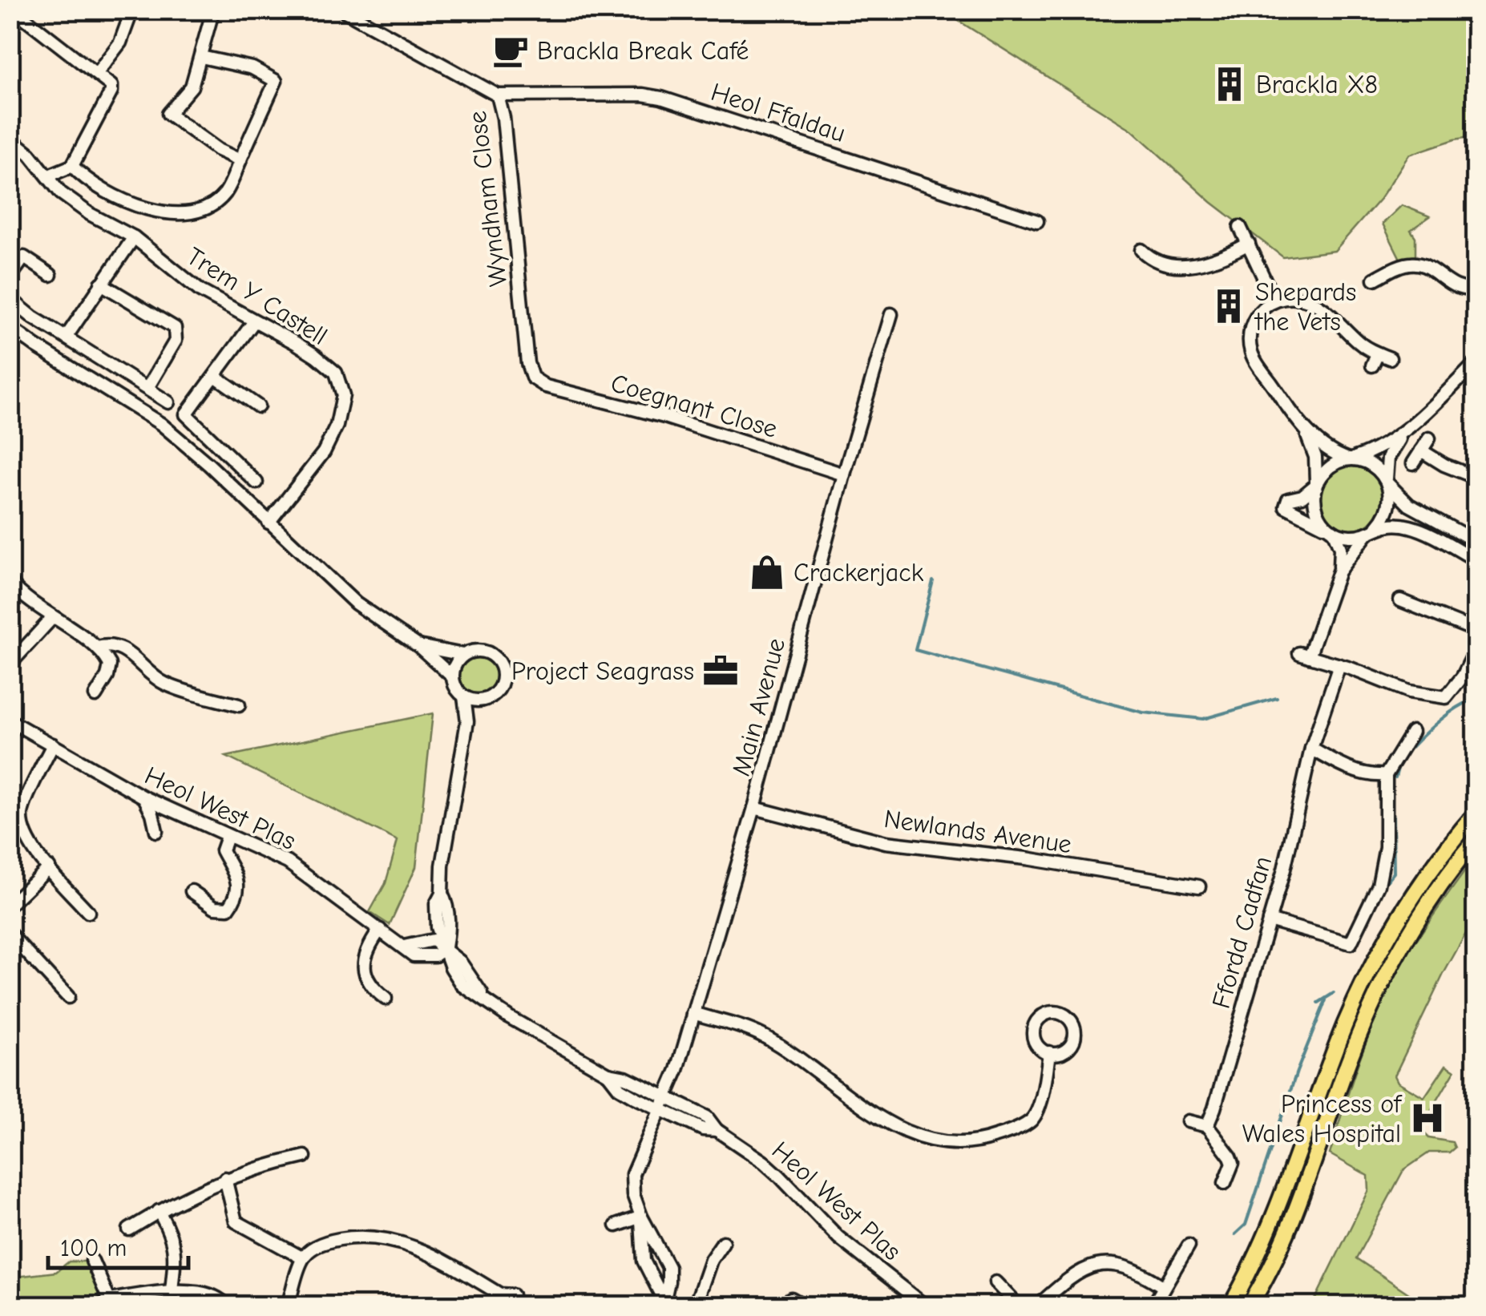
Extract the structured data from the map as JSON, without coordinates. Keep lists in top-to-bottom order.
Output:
{
  "streets": {
    "street": [
      "Heol Ffaldau",
      "Wyndham Close",
      "Trem Y Castell",
      "Coegnant Close",
      "Main Avenue",
      "Heol West Plas",
      "Newlands Avenue",
      "Ffordd Cadfan"
    ]
  },
  "crossings": [
    ["Heol Ffaldau", "Wyndham Close"],
    ["Wyndham Close", "Coegnant Close"],
    ["Coegnant Close", "Main Avenue"],
    ["Main Avenue", "Heol West Plas"],
    ["Main Avenue", "Newlands Avenue"]
  ],
  "places": {
    "cafe": ["Brackla Break Café"],
    "building": ["Brackla X8", "Shepards the Vets"],
    "shop": ["Crackerjack"],
    "office": ["Project Seagrass"],
    "hospital": ["Princess of Wales Hospital"]
  },
  "scale_bar": "100 m"
}
